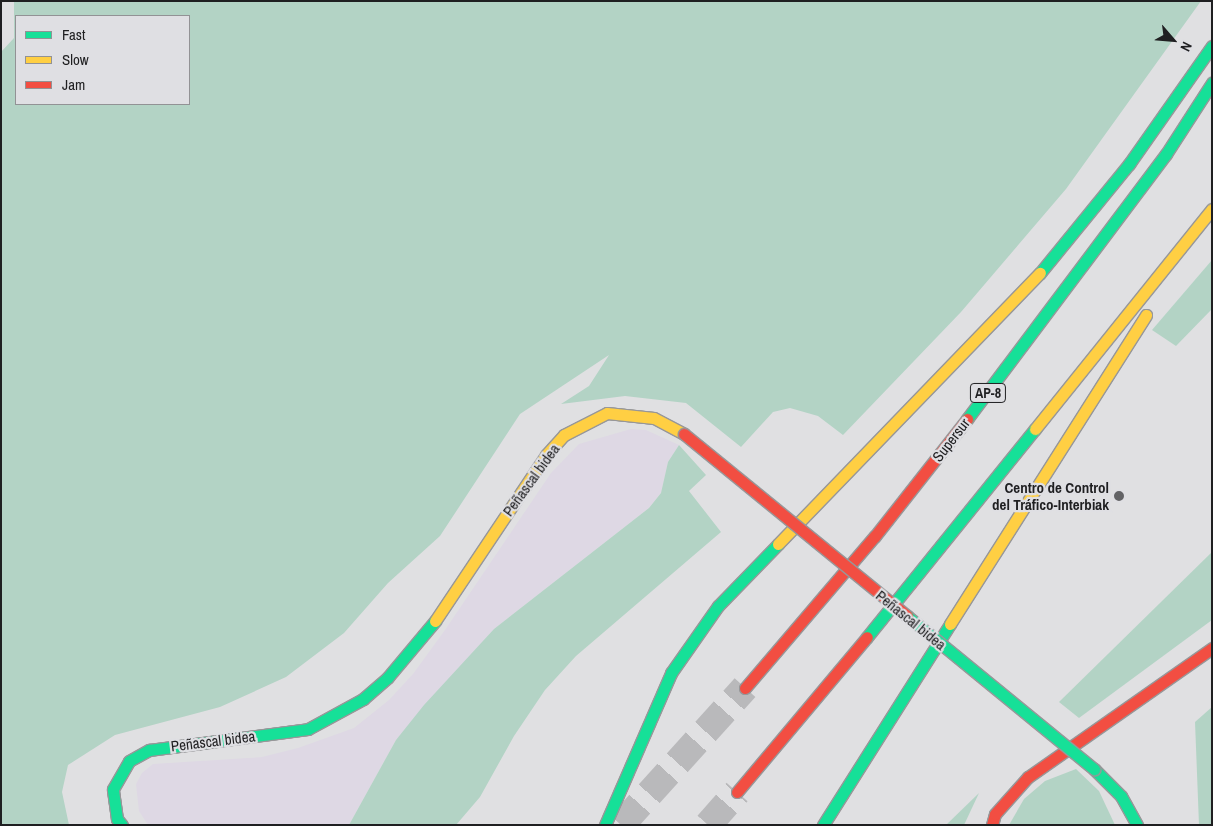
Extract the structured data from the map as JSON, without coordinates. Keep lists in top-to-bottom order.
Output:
{
  "streets": {
    "main road": ["AP-8", "Supersur", "Peñascal bidea"]
  },
  "places": ["Centro de Control del Tráfico-Interbiak"],
  "legend": ["Fast", "Slow", "Jam"],
  "north": "bottom right"
}
